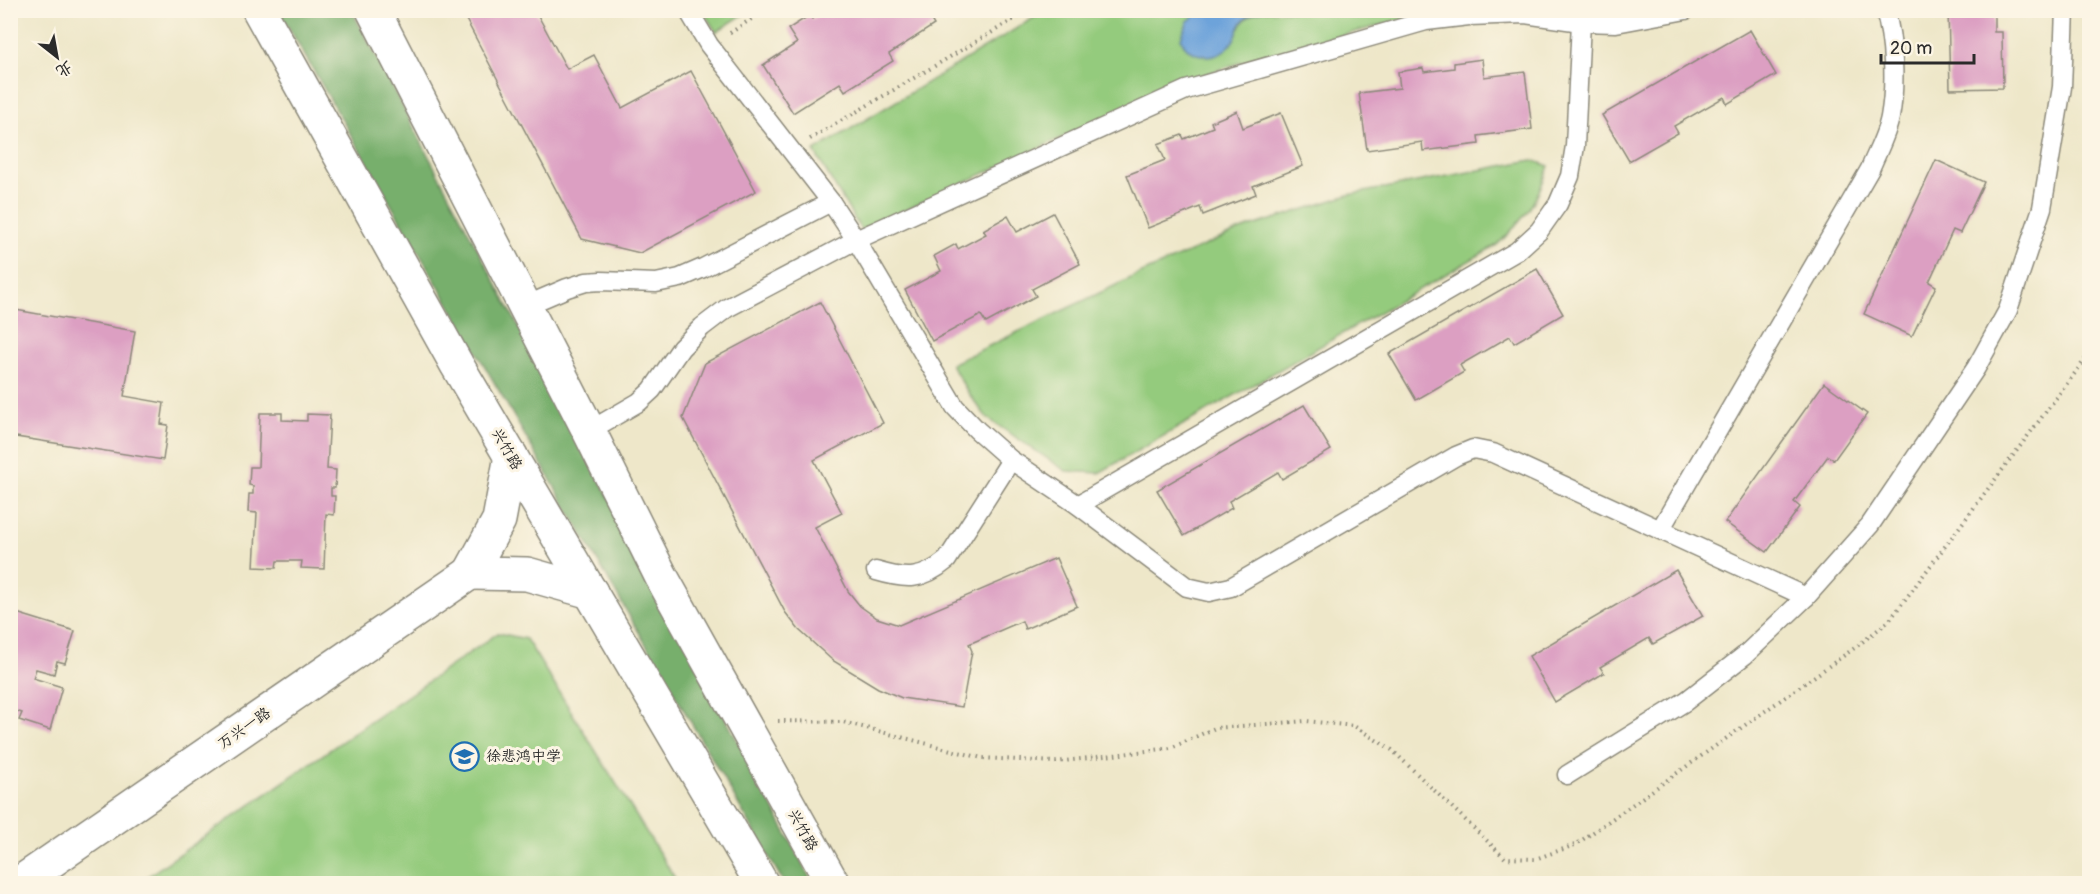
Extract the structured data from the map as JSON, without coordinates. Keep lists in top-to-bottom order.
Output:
{
  "streets": {
    "street": ["兴竹路", "万兴一路"]
  },
  "places": {
    "school or university": ["徐悲鸿中学"]
  },
  "scale_bar": "20 m",
  "north": "bottom right"
}
